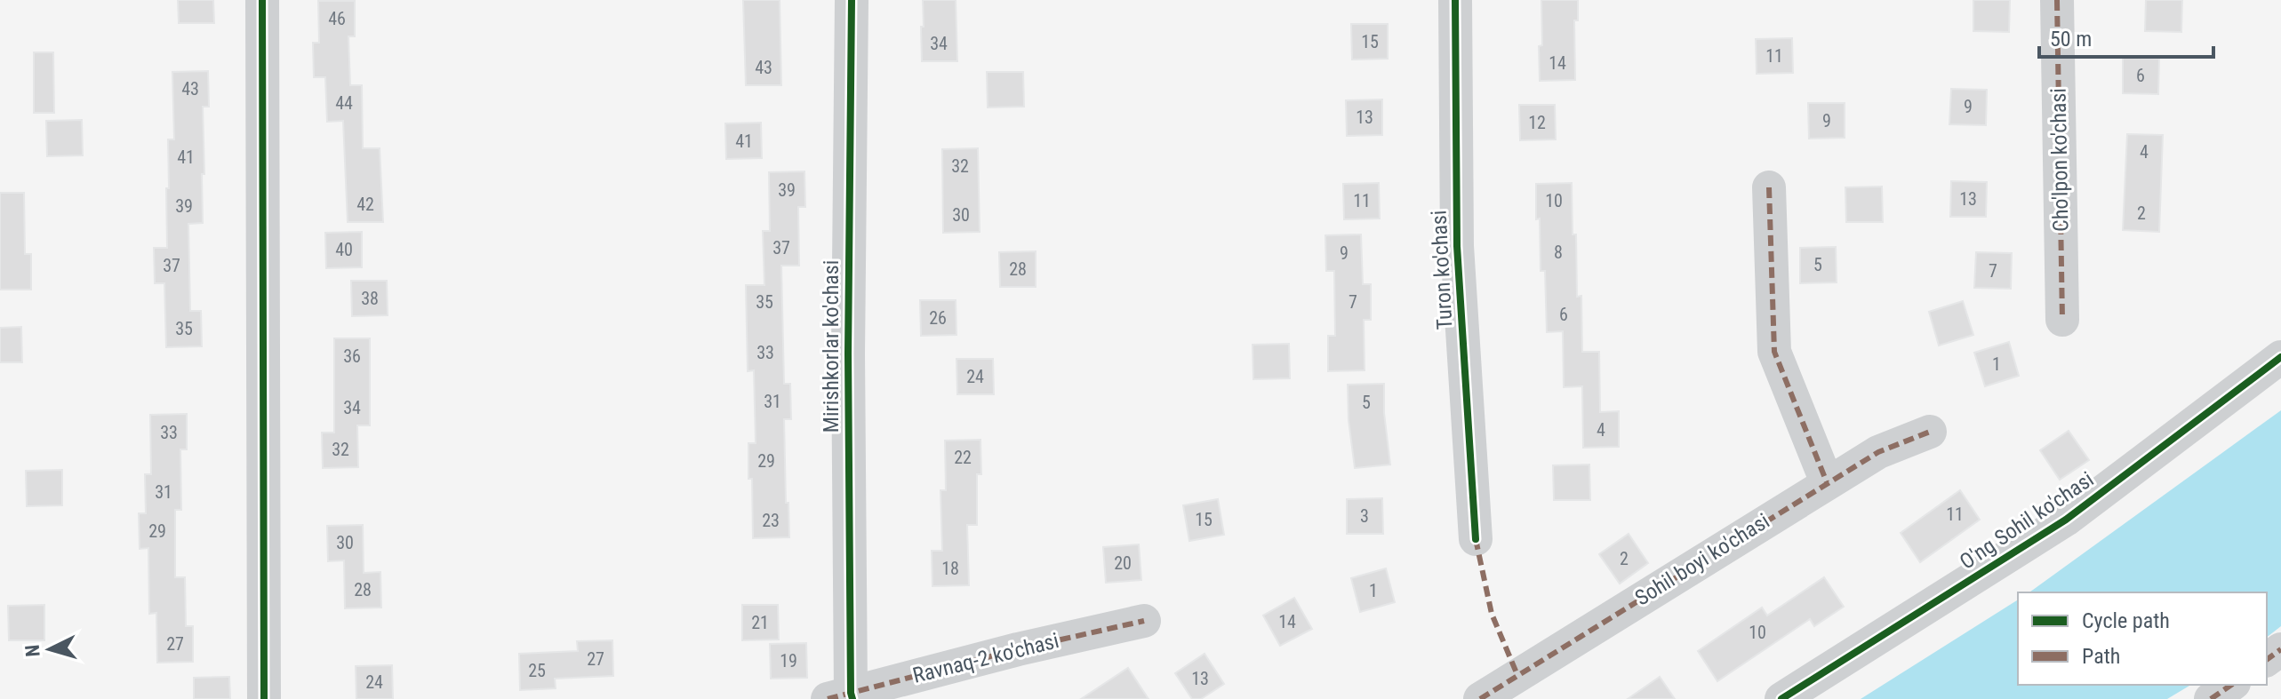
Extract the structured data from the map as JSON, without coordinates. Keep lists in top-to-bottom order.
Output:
{
  "streets": {
    "street": [
      "Cho'lpon ko'chasi",
      "Turon ko'chasi",
      "Mirishkorlar ko'chasi",
      "O'ng Sohil ko'chasi",
      "Sohil boyi ko'chasi",
      "Ravnaq-2 ko'chasi"
    ]
  },
  "crossings": [
    ["Mirishkorlar ko'chasi", "Ravnaq-2 ko'chasi"]
  ],
  "house_numbers": [
    "46",
    "15",
    "34",
    "11",
    "14",
    "43",
    "6",
    "43",
    "44",
    "9",
    "13",
    "9",
    "12",
    "41",
    "4",
    "41",
    "32",
    "39",
    "13",
    "11",
    "10",
    "42",
    "39",
    "2",
    "30",
    "37",
    "40",
    "8",
    "9",
    "5",
    "37",
    "28",
    "7",
    "38",
    "35",
    "7",
    "6",
    "26",
    "35",
    "33",
    "36",
    "1",
    "24",
    "31",
    "5",
    "34",
    "4",
    "33",
    "32",
    "22",
    "29",
    "31",
    "11",
    "3",
    "15",
    "23",
    "29",
    "30",
    "2",
    "20",
    "18",
    "28",
    "1",
    "14",
    "21",
    "10",
    "27",
    "27",
    "19",
    "25",
    "13",
    "24"
  ],
  "legend": ["Cycle path", "Path"],
  "scale_bar": "50 m",
  "north": "left"
}
